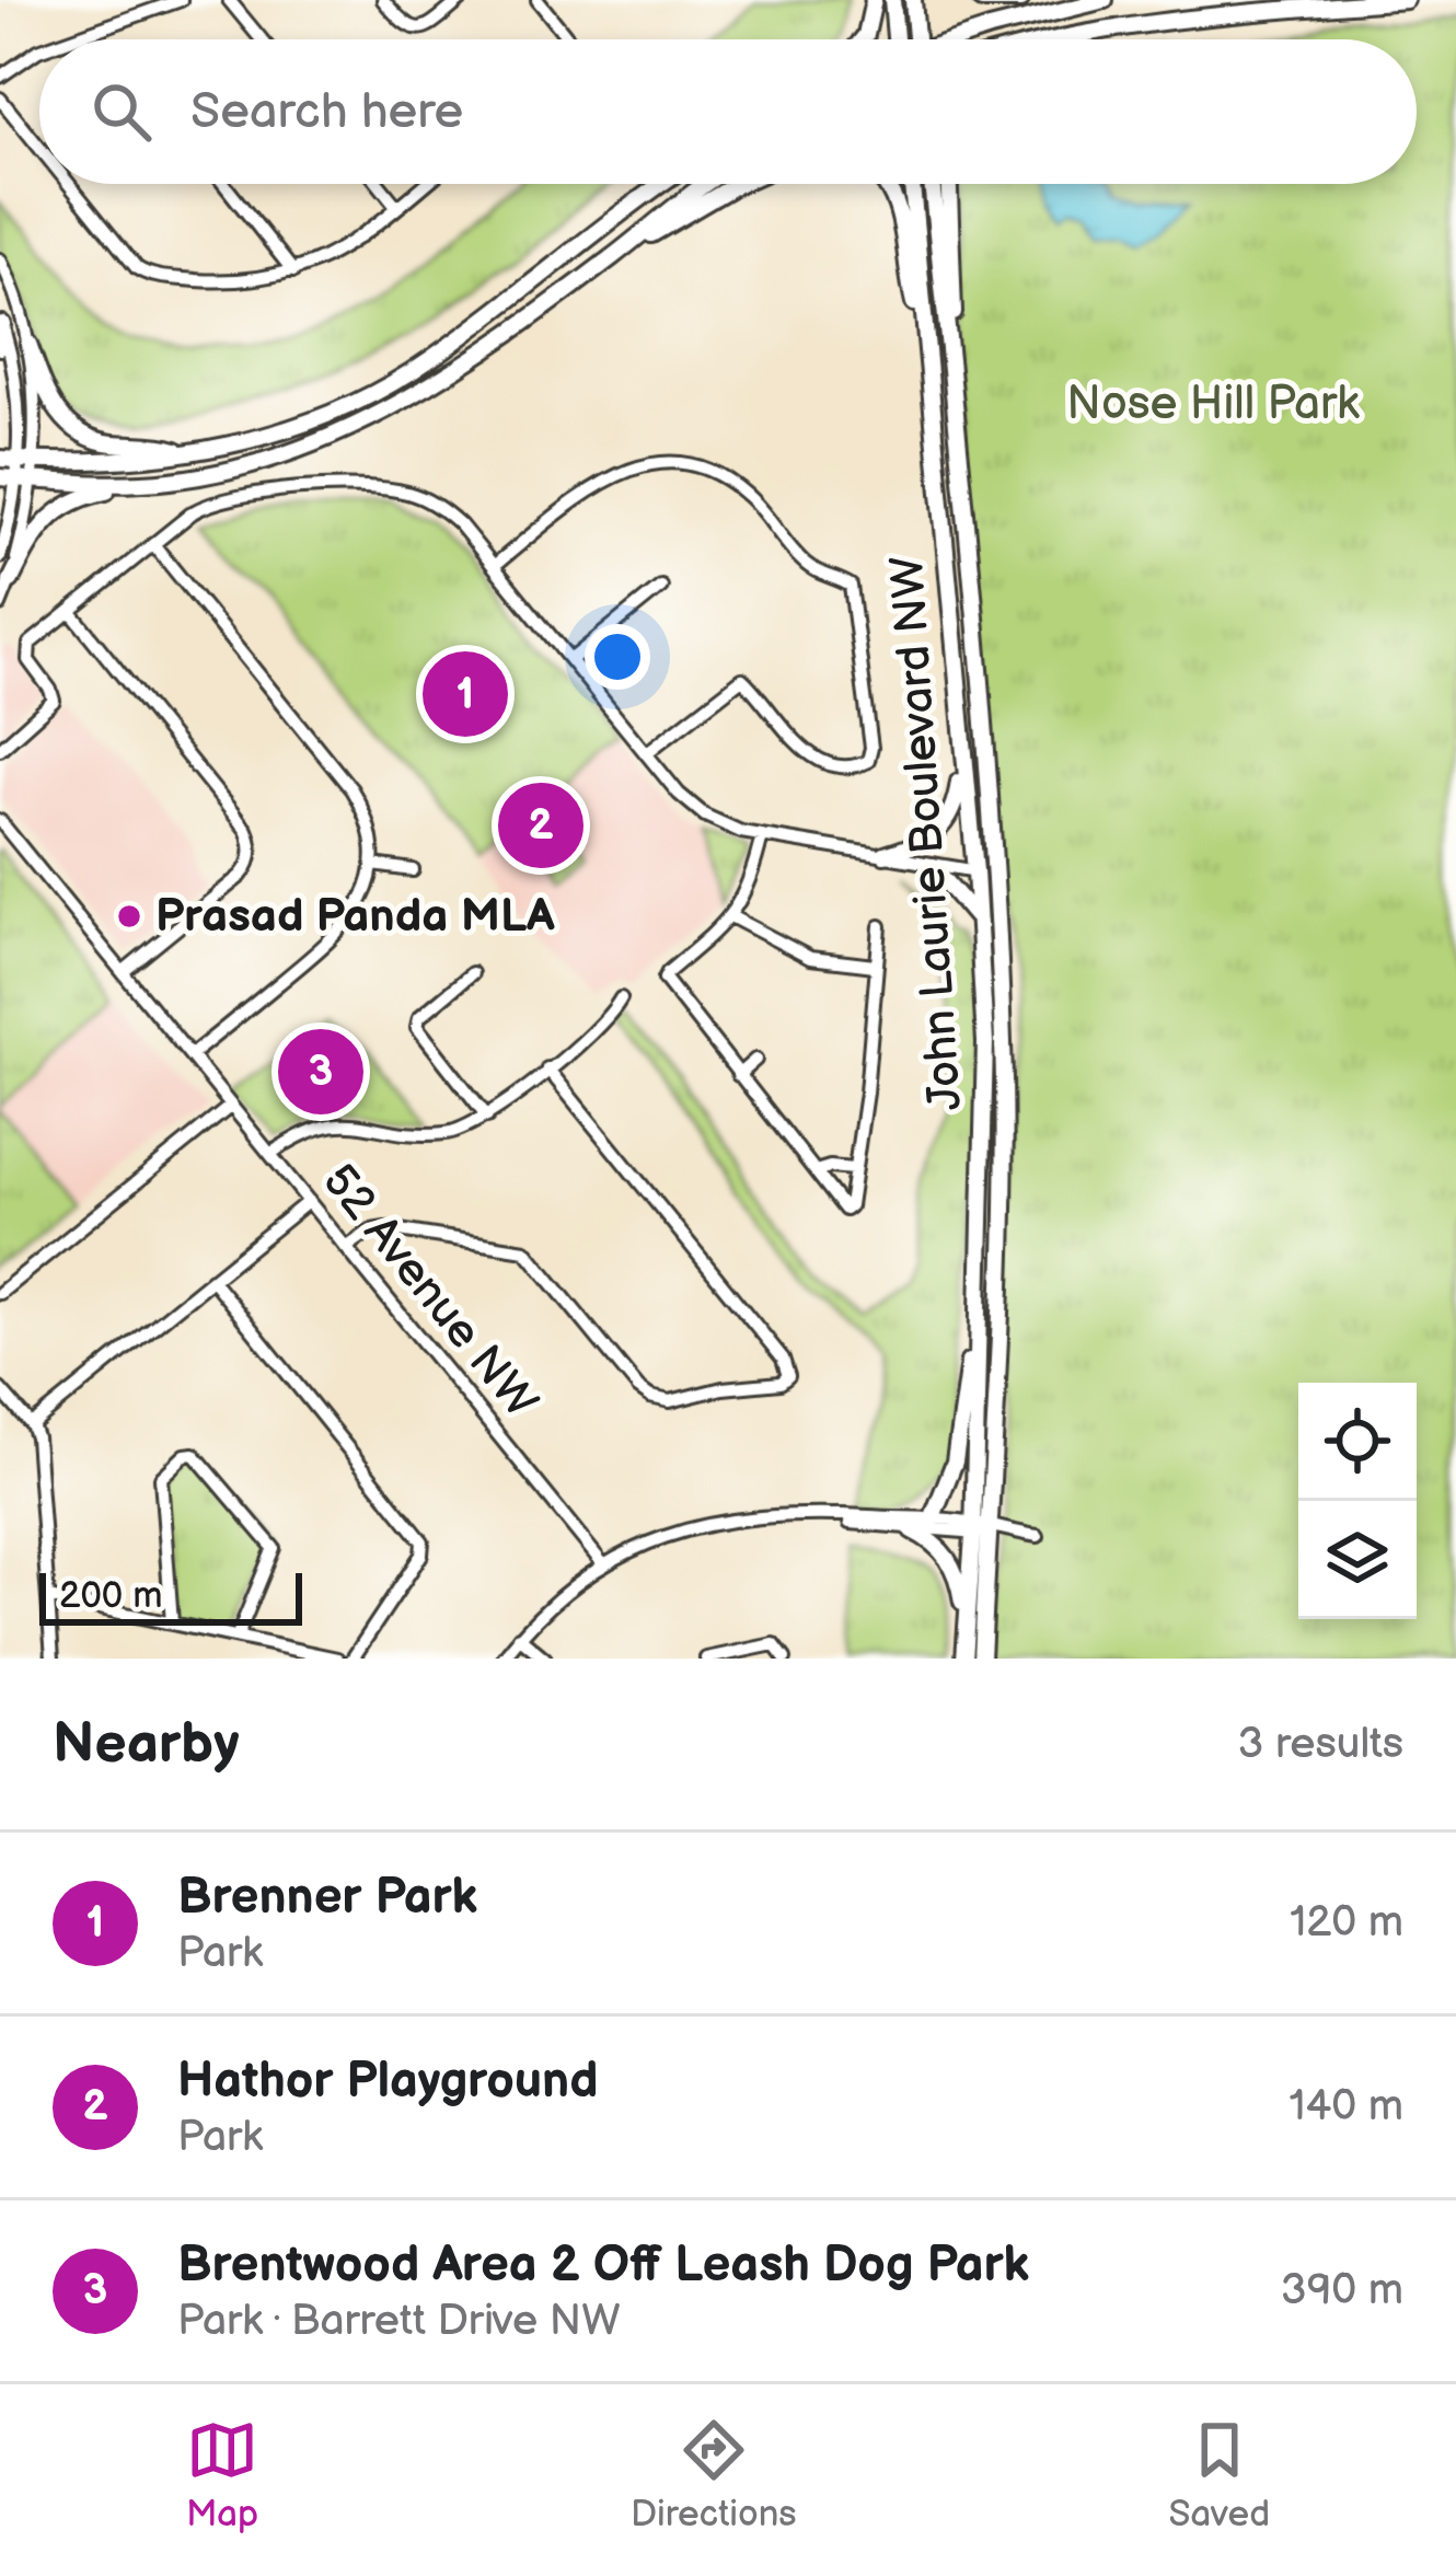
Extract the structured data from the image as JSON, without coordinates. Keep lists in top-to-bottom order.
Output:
{
  "streets": {
    "main road": ["John Laurie Boulevard NW"],
    "street": ["52 Avenue NW"]
  },
  "parks": ["Nose Hill Park"],
  "places": ["Prasad Panda MLA"],
  "scale_bar": "200 m",
  "page": {
    "search": "Search here",
    "pins": ["1", "2", "3"],
    "scale": "200 m",
    "heading": ["Nearby", "3 results"],
    "list": [
      {
        "mark": "1",
        "name": "Brenner Park",
        "note": "Park",
        "value": "120 m"
      },
      {
        "mark": "2",
        "name": "Hathor Playground",
        "note": "Park",
        "value": "140 m"
      },
      {
        "mark": "3",
        "name": "Brentwood Area 2 Off Leash Dog Park",
        "note": "Park · Barrett Drive NW",
        "value": "390 m"
      }
    ],
    "nav": ["Map", "Directions", "Saved"]
  }
}
